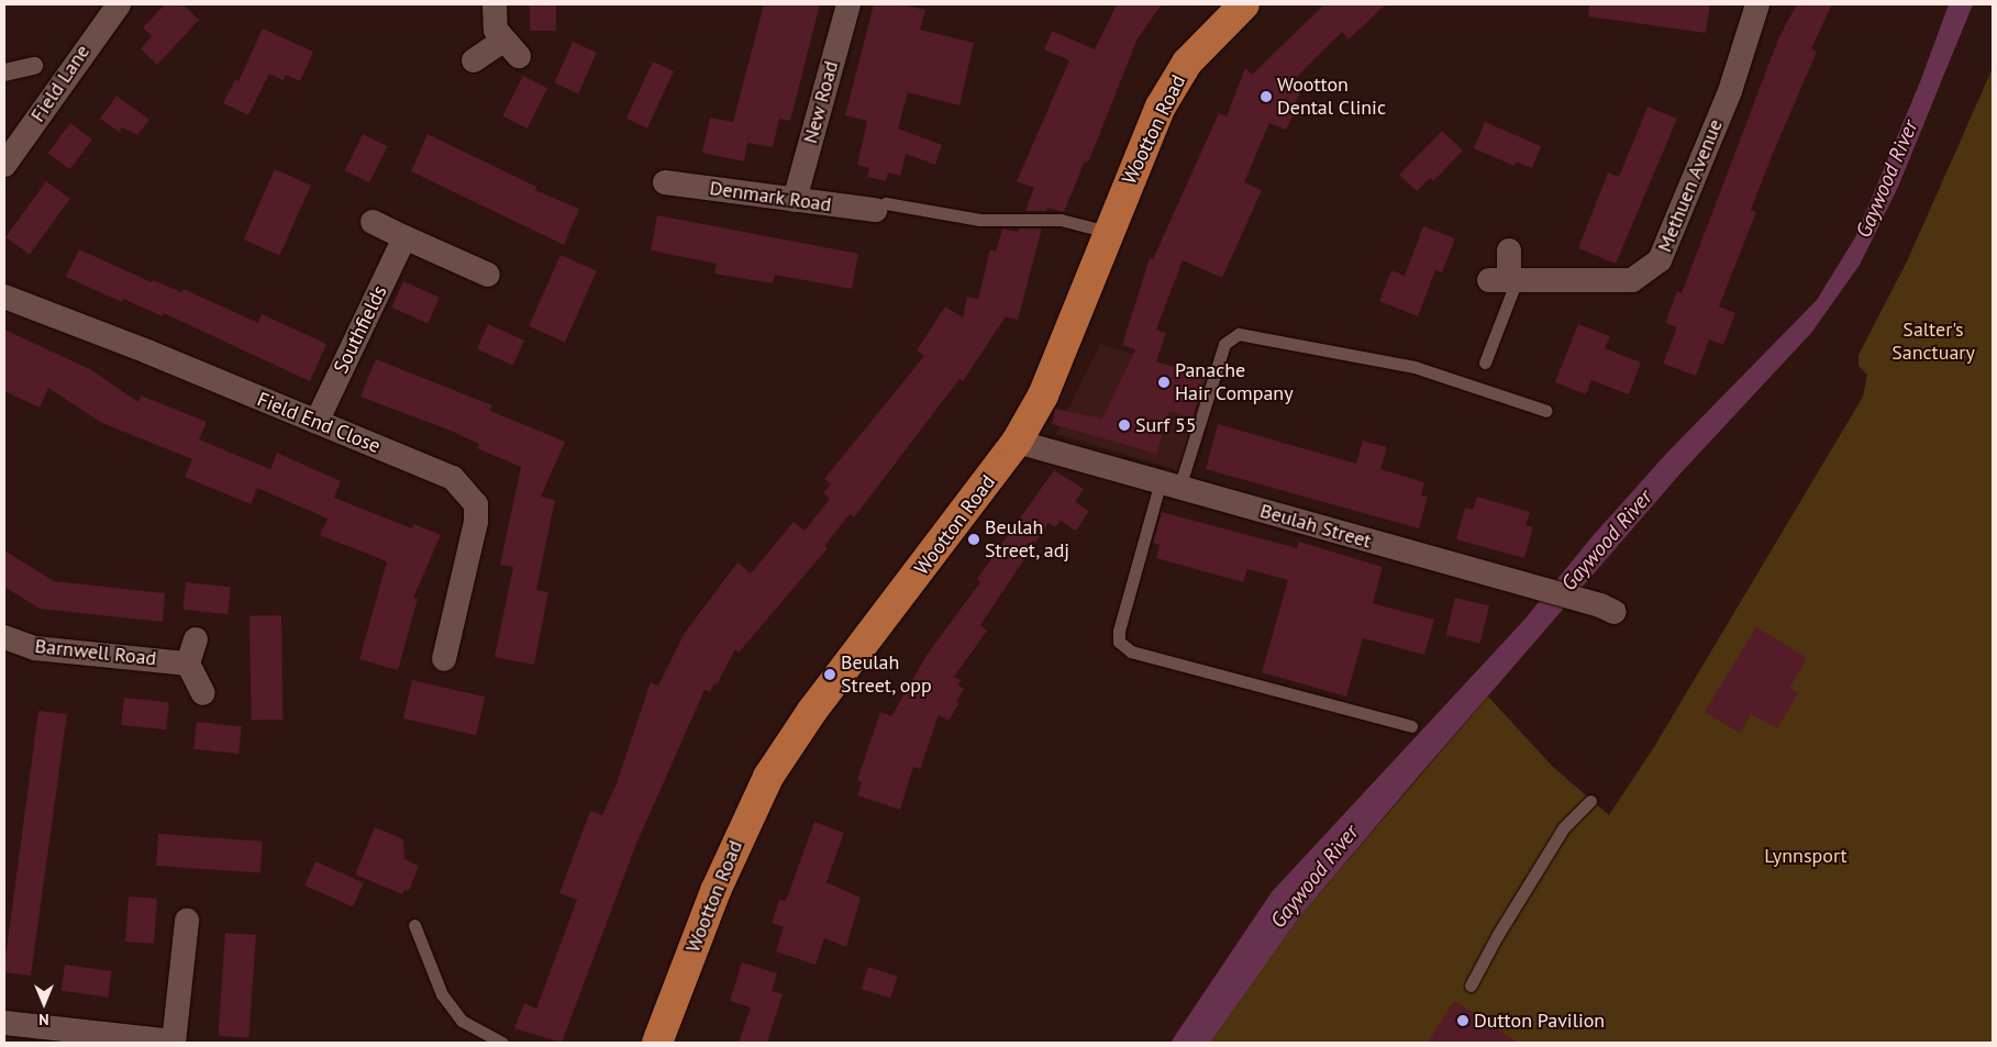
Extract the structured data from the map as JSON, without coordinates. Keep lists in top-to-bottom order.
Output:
{
  "streets": {
    "main road": ["Wootton Road"],
    "street": [
      "Field Lane",
      "New Road",
      "Methuen Avenue",
      "Denmark Road",
      "Southfields",
      "Field End Close",
      "Beulah Street",
      "Barnwell Road"
    ]
  },
  "crossings": [
    ["New Road", "Denmark Road"],
    ["Wootton Road", "Beulah Street"],
    ["Southfields", "Field End Close"]
  ],
  "water": ["Gaywood River"],
  "parks": ["Salter's Sanctuary", "Lynnsport"],
  "places": [
    "Wootton Dental Clinic",
    "Panache Hair Company",
    "Surf 55",
    "Beulah Street, adj",
    "Beulah Street, opp",
    "Dutton Pavilion"
  ],
  "north": "bottom"
}
